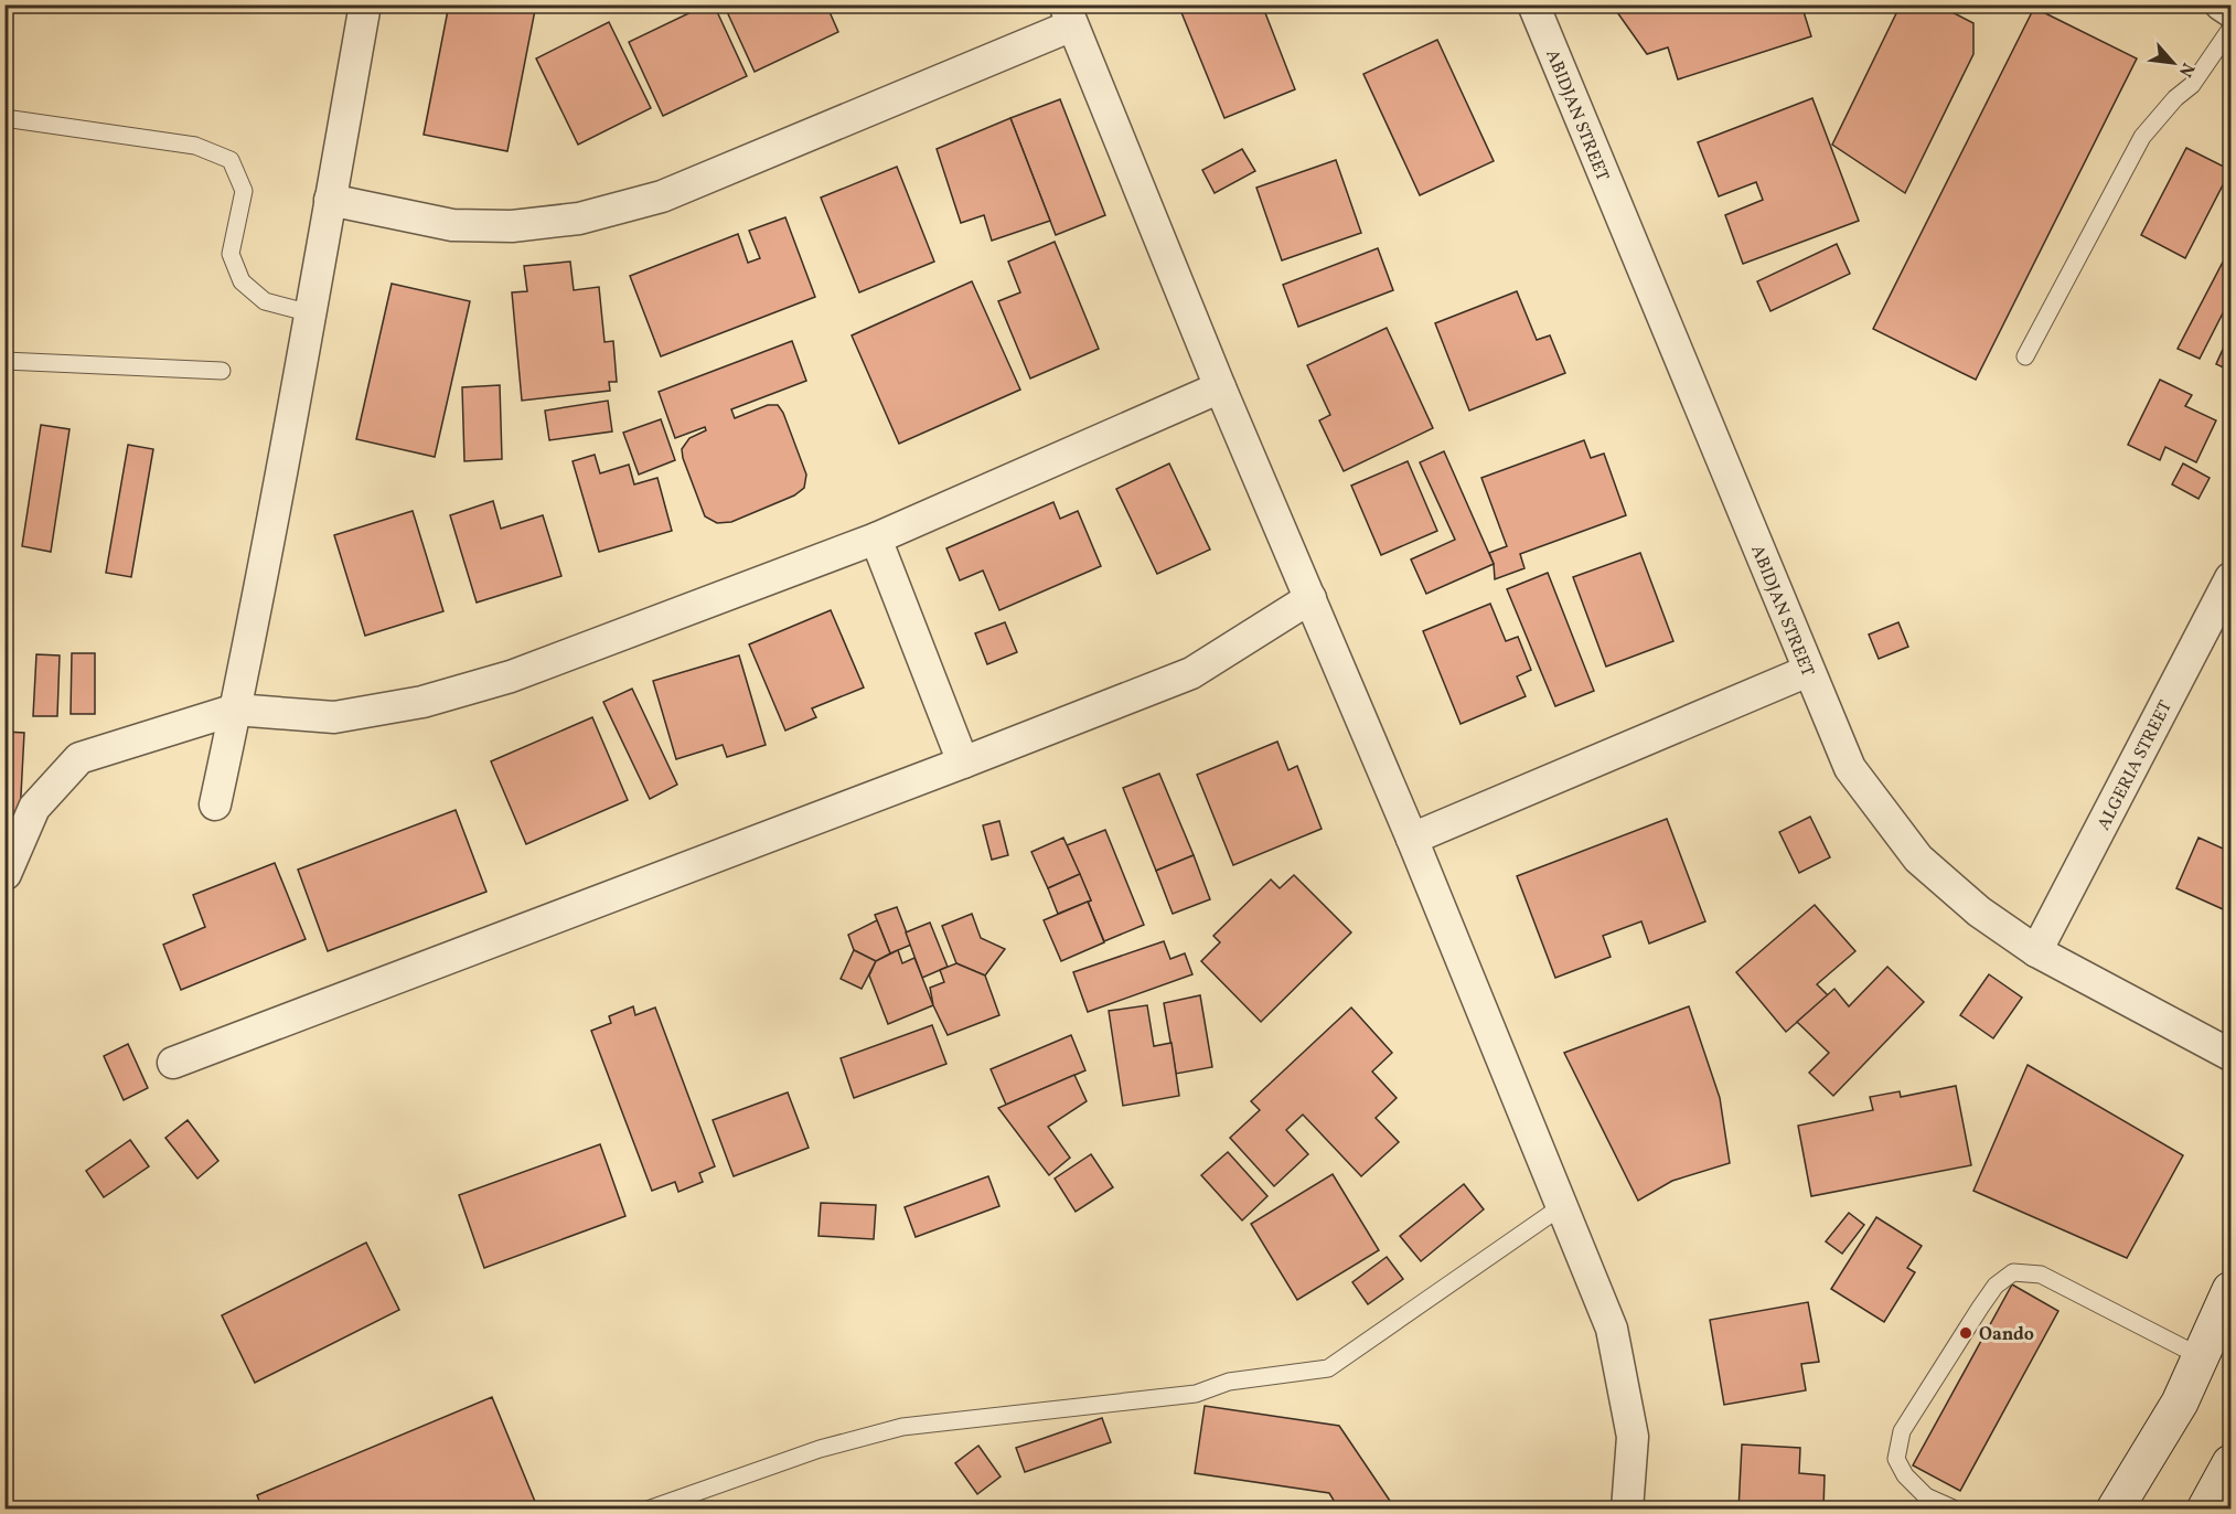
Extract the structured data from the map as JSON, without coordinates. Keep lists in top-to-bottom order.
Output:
{
  "streets": {
    "street": ["ABIDJAN STREET", "ALGERIA STREET"]
  },
  "crossings": [
    ["ABIDJAN STREET", "ALGERIA STREET"]
  ],
  "places": ["Oando"],
  "north": "bottom right"
}
